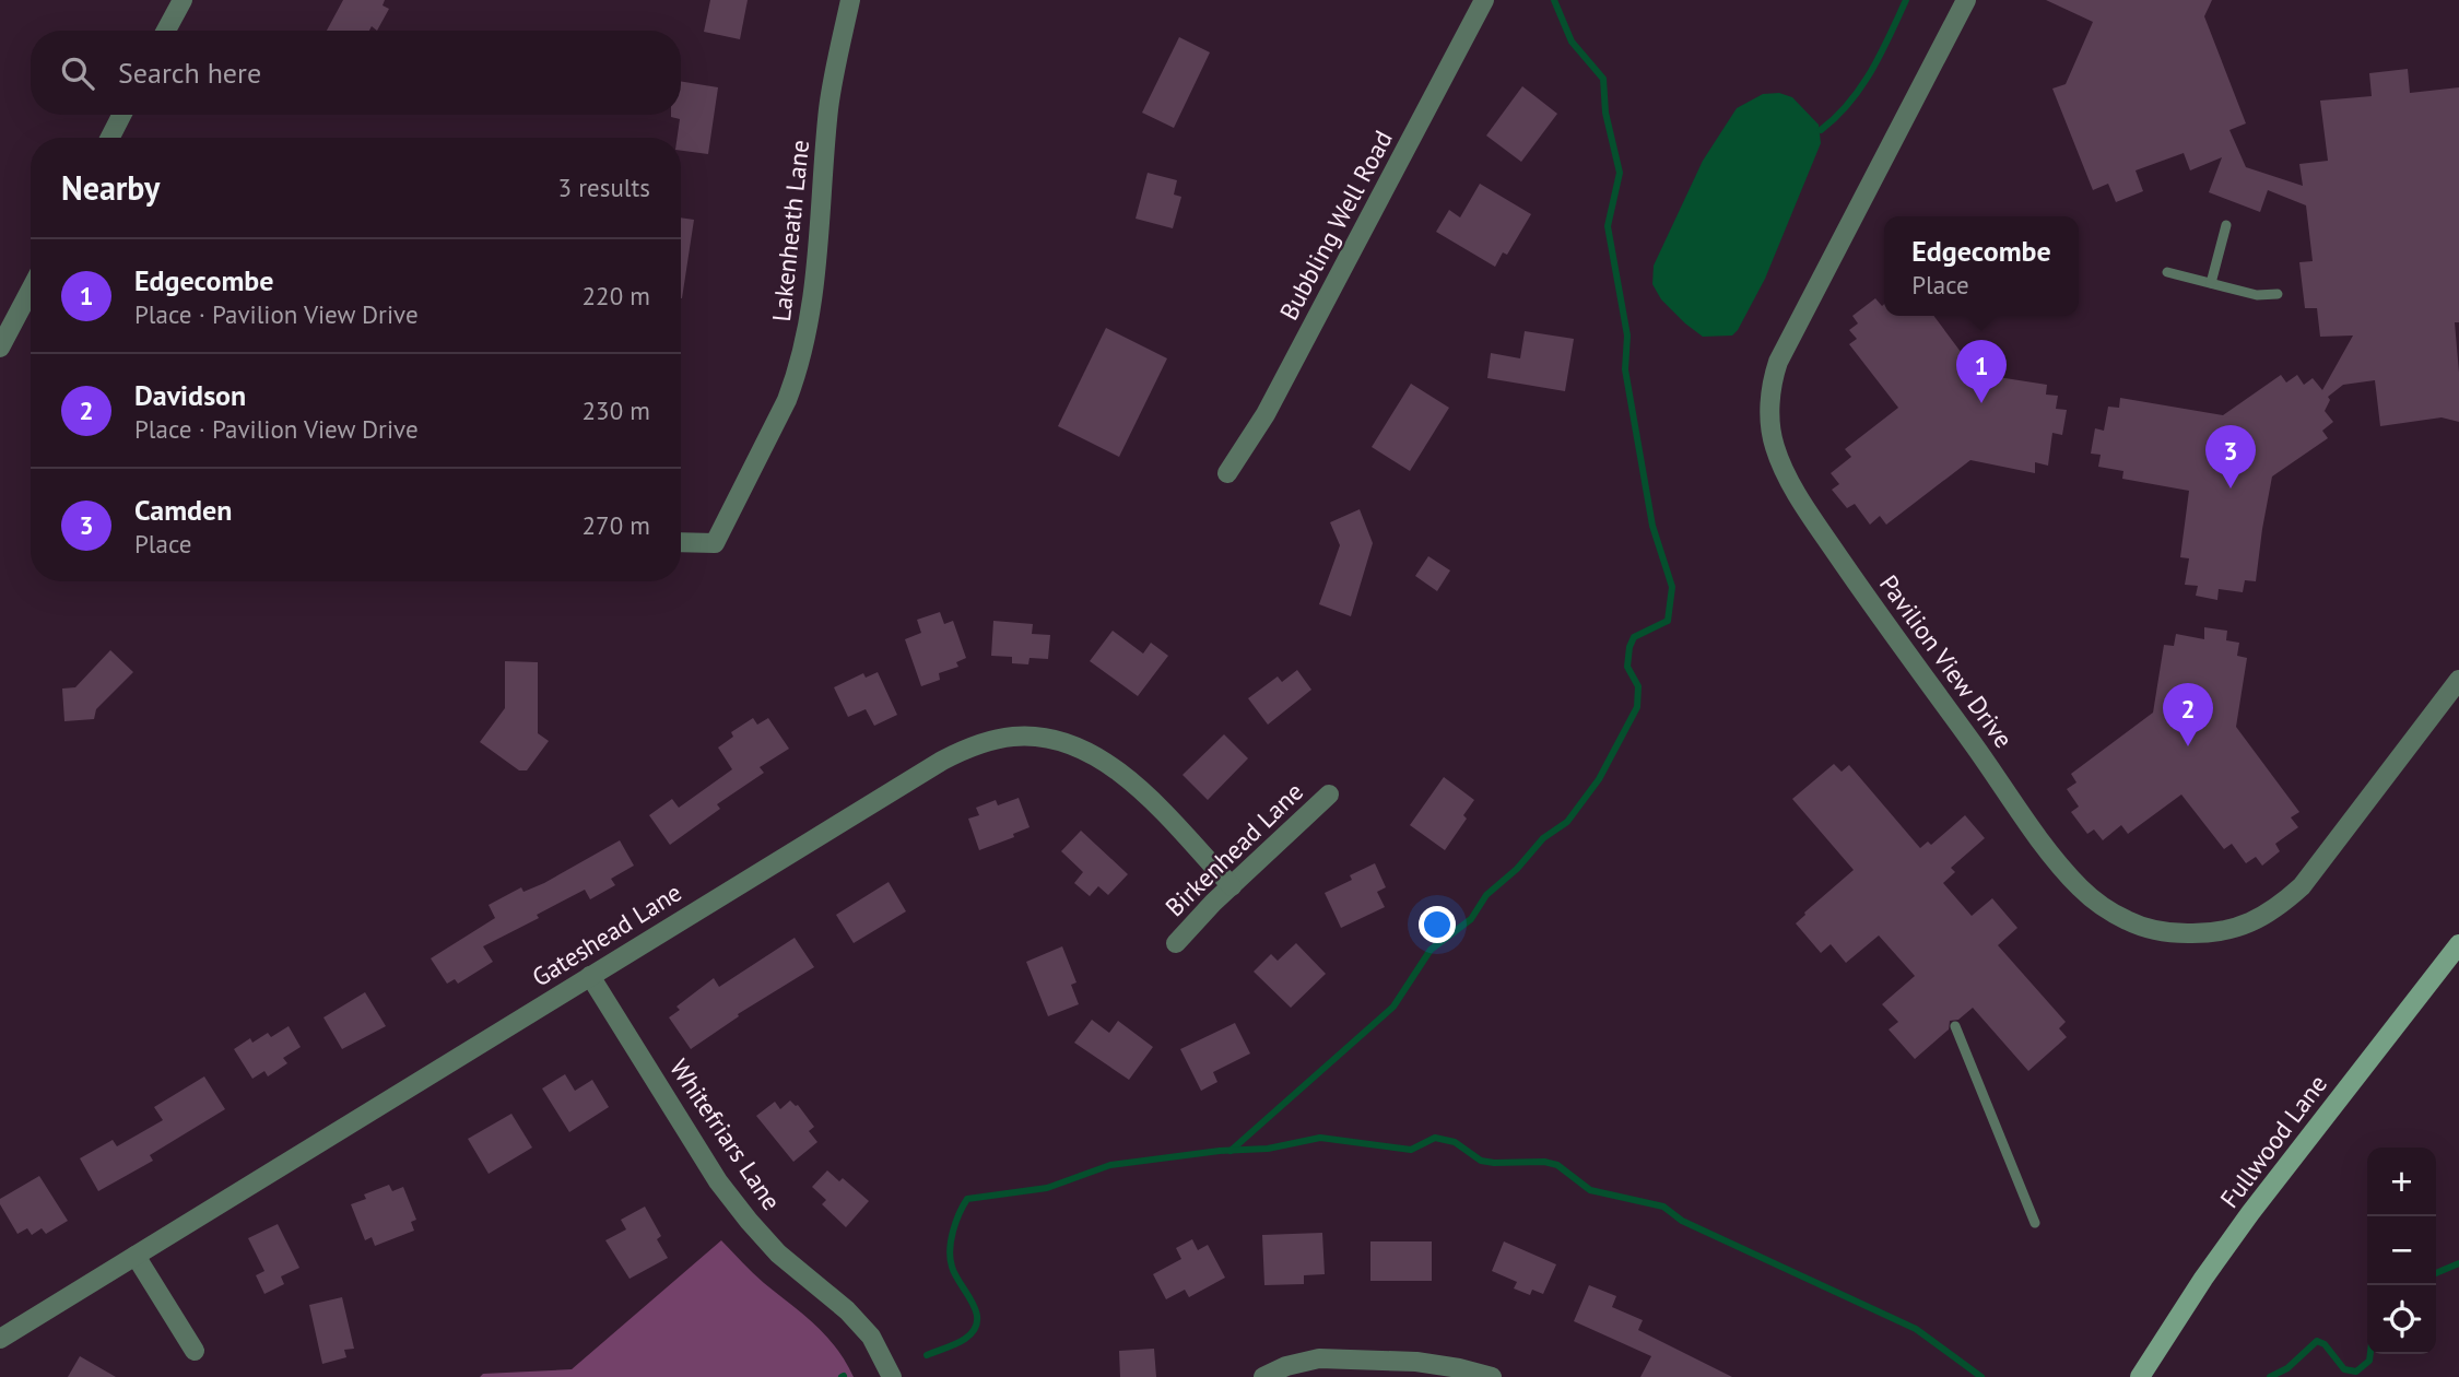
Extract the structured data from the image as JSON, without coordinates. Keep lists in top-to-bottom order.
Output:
{
  "streets": {
    "street": [
      "Bubbling Well Road",
      "Lakenheath Lane",
      "Pavilion View Drive",
      "Birkenhead Lane",
      "Gateshead Lane",
      "Whitefriars Lane",
      "Fullwood Lane"
    ]
  },
  "crossings": [
    ["Birkenhead Lane", "Gateshead Lane"],
    ["Gateshead Lane", "Whitefriars Lane"]
  ],
  "page": {
    "search": "Search here",
    "heading": ["Nearby", "3 results"],
    "popup": ["Edgecombe", "Place"],
    "list": [
      {
        "mark": "1",
        "name": "Edgecombe",
        "note": "Place · Pavilion View Drive",
        "value": "220 m"
      },
      {
        "mark": "2",
        "name": "Davidson",
        "note": "Place · Pavilion View Drive",
        "value": "230 m"
      },
      {
        "mark": "3",
        "name": "Camden",
        "note": "Place",
        "value": "270 m"
      }
    ],
    "pins": ["1", "3", "2"],
    "map_buttons": ["+", "−"]
  }
}
